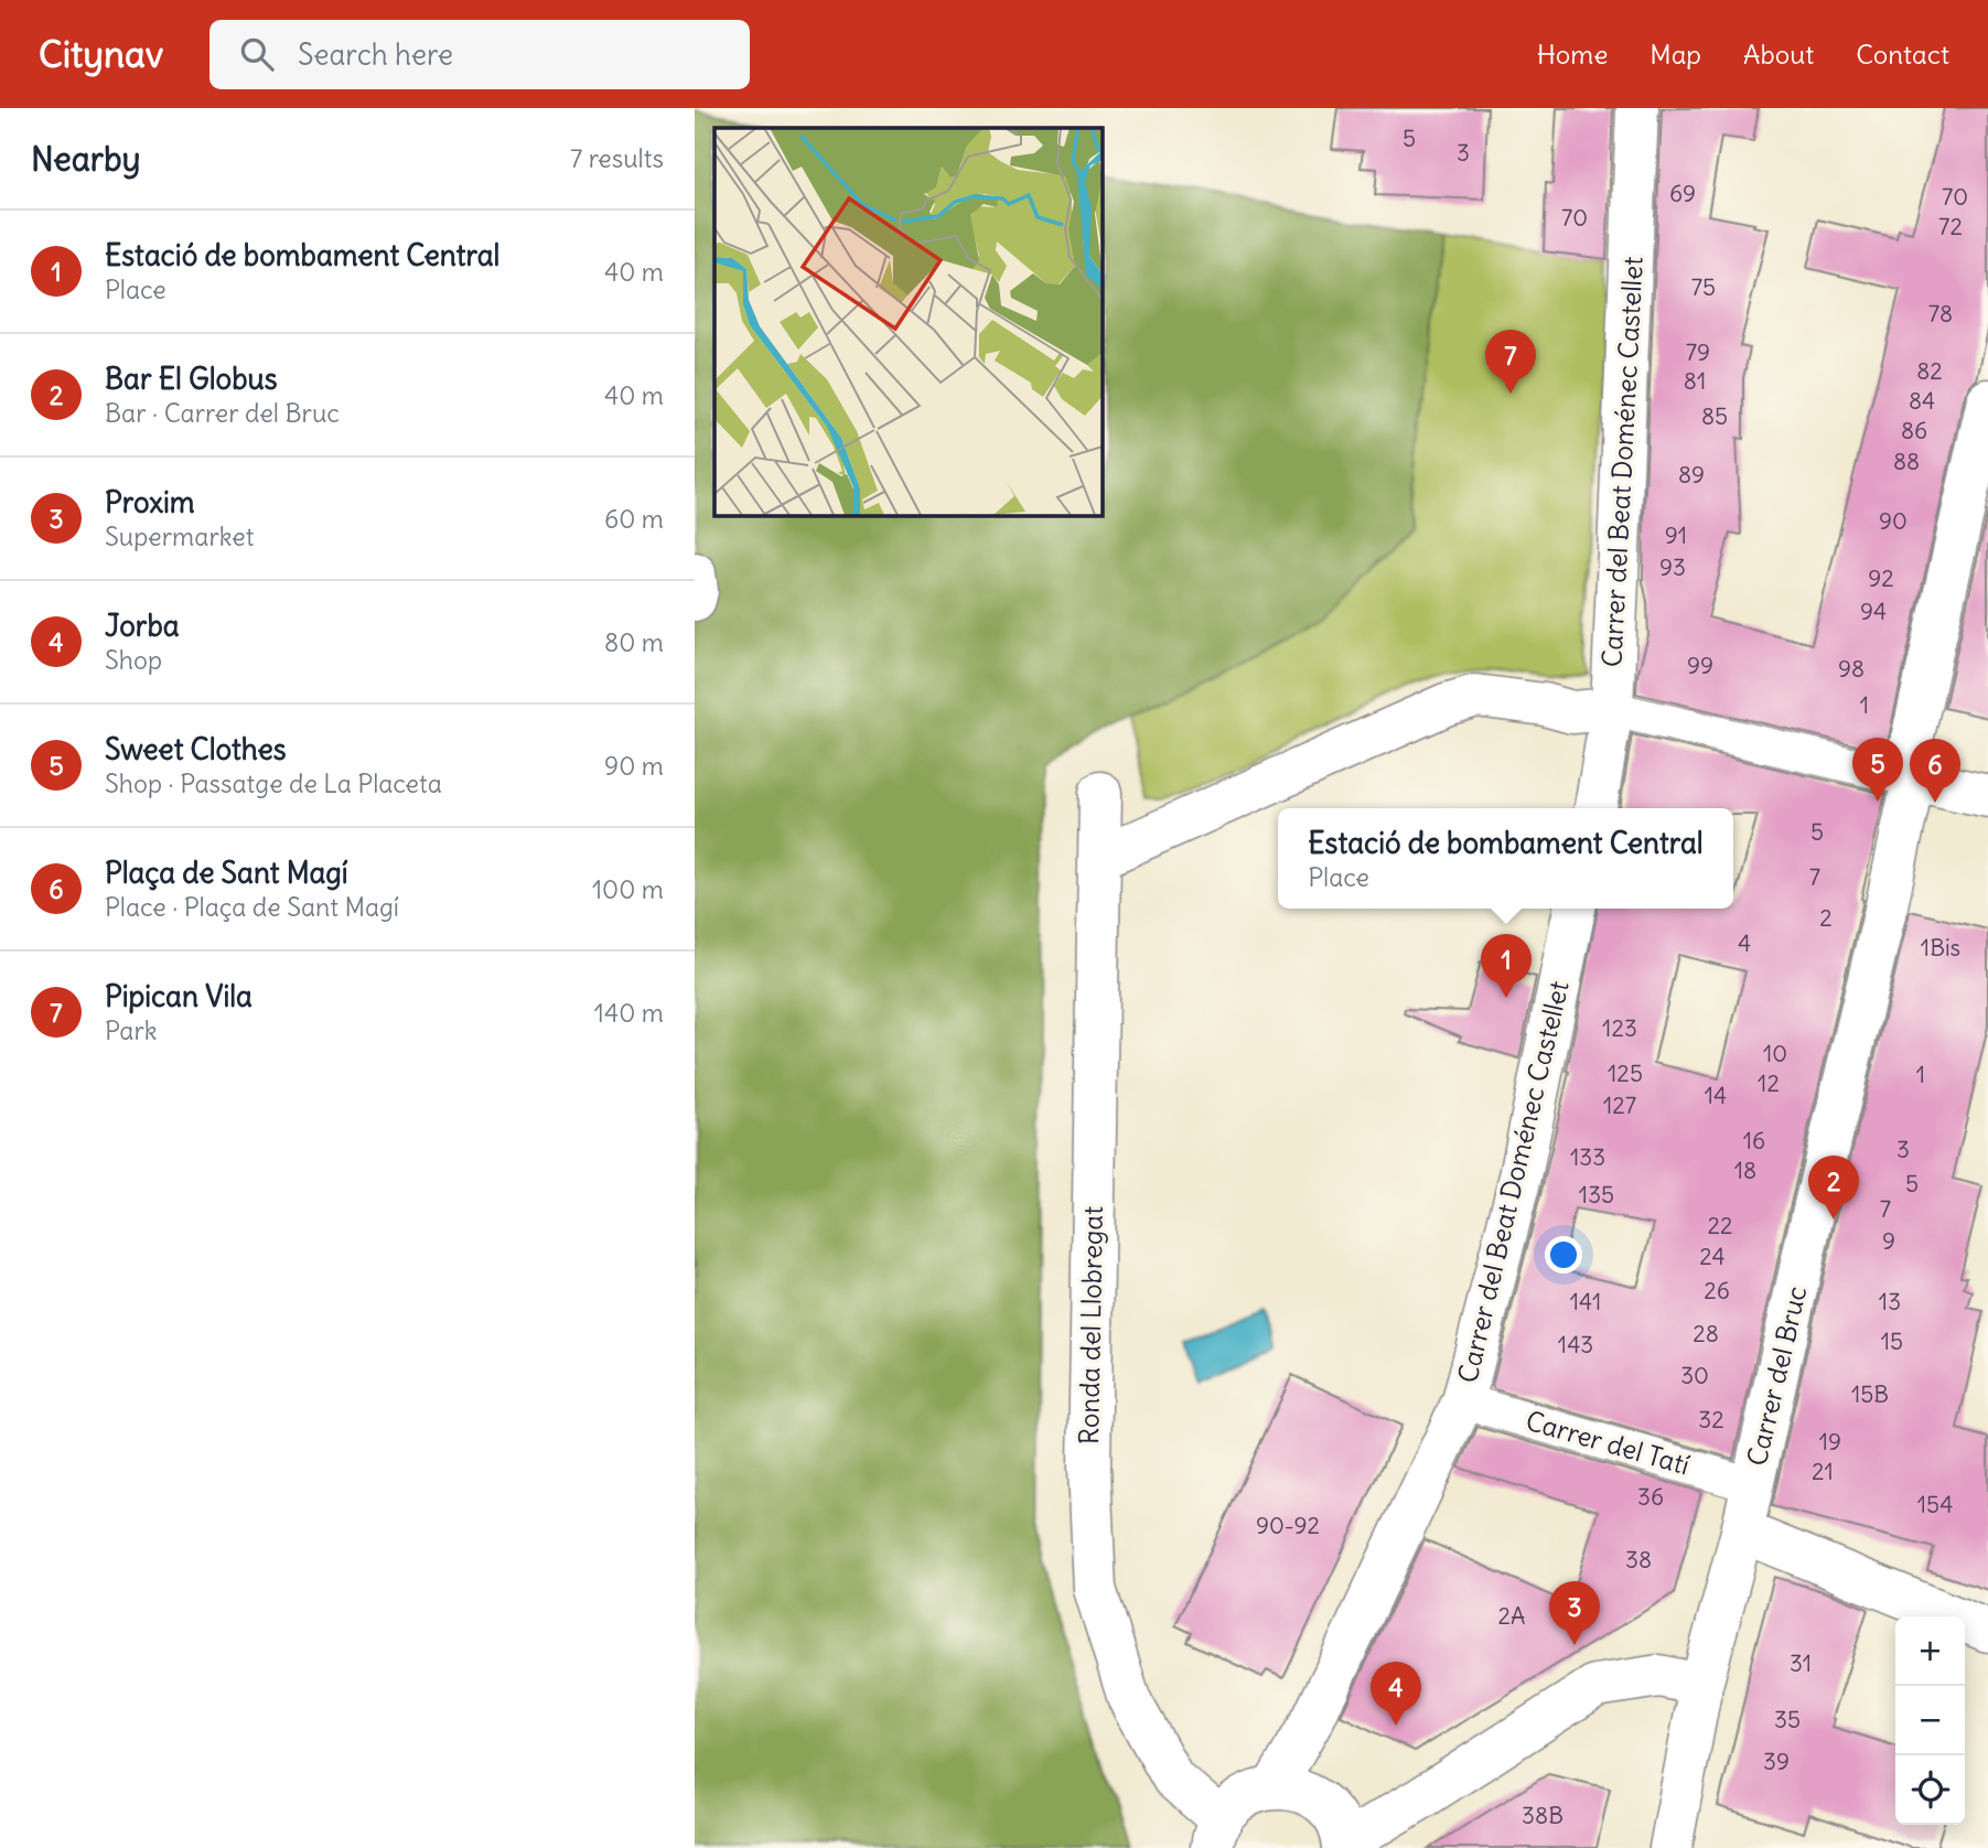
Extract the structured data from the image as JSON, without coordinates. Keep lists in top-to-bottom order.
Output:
{
  "streets": {
    "street": [
      "Carrer del Beat Doménec Castellet",
      "Ronda del Llobregat",
      "Carrer del Bruc",
      "Carrer del Tatí"
    ]
  },
  "crossings": [
    ["Carrer del Beat Doménec Castellet", "Carrer del Tatí"],
    ["Carrer del Bruc", "Carrer del Tatí"]
  ],
  "house_numbers": [
    "5",
    "3",
    "69",
    "70",
    "70",
    "72",
    "75",
    "78",
    "79",
    "82",
    "81",
    "84",
    "85",
    "86",
    "88",
    "89",
    "90",
    "91",
    "93",
    "92",
    "94",
    "99",
    "98",
    "1",
    "5",
    "7",
    "2",
    "4",
    "1Bis",
    "123",
    "10",
    "125",
    "1",
    "12",
    "14",
    "127",
    "16",
    "3",
    "133",
    "18",
    "5",
    "135",
    "7",
    "22",
    "9",
    "24",
    "26",
    "141",
    "13",
    "28",
    "15",
    "143",
    "30",
    "15B",
    "32",
    "19",
    "21",
    "36",
    "154",
    "90-92",
    "38",
    "2A",
    "31",
    "35",
    "39",
    "38B"
  ],
  "page": {
    "header": "Citynav",
    "search": "Search here",
    "nav": [
      "Home",
      "Map",
      "About",
      "Contact"
    ],
    "heading": ["Nearby", "7 results"],
    "list": [
      {
        "mark": "1",
        "name": "Estació de bombament Central",
        "note": "Place",
        "value": "40 m"
      },
      {
        "mark": "2",
        "name": "Bar El Globus",
        "note": "Bar · Carrer del Bruc",
        "value": "40 m"
      },
      {
        "mark": "3",
        "name": "Proxim",
        "note": "Supermarket",
        "value": "60 m"
      },
      {
        "mark": "4",
        "name": "Jorba",
        "note": "Shop",
        "value": "80 m"
      },
      {
        "mark": "5",
        "name": "Sweet Clothes",
        "note": "Shop · Passatge de La Placeta",
        "value": "90 m"
      },
      {
        "mark": "6",
        "name": "Plaça de Sant Magí",
        "note": "Place · Plaça de Sant Magí",
        "value": "100 m"
      },
      {
        "mark": "7",
        "name": "Pipican Vila",
        "note": "Park",
        "value": "140 m"
      }
    ],
    "pins": [
      "7",
      "5",
      "6",
      "1",
      "2",
      "3",
      "4"
    ],
    "popup": ["Estació de bombament Central", "Place"],
    "map_buttons": ["+", "−"]
  }
}
